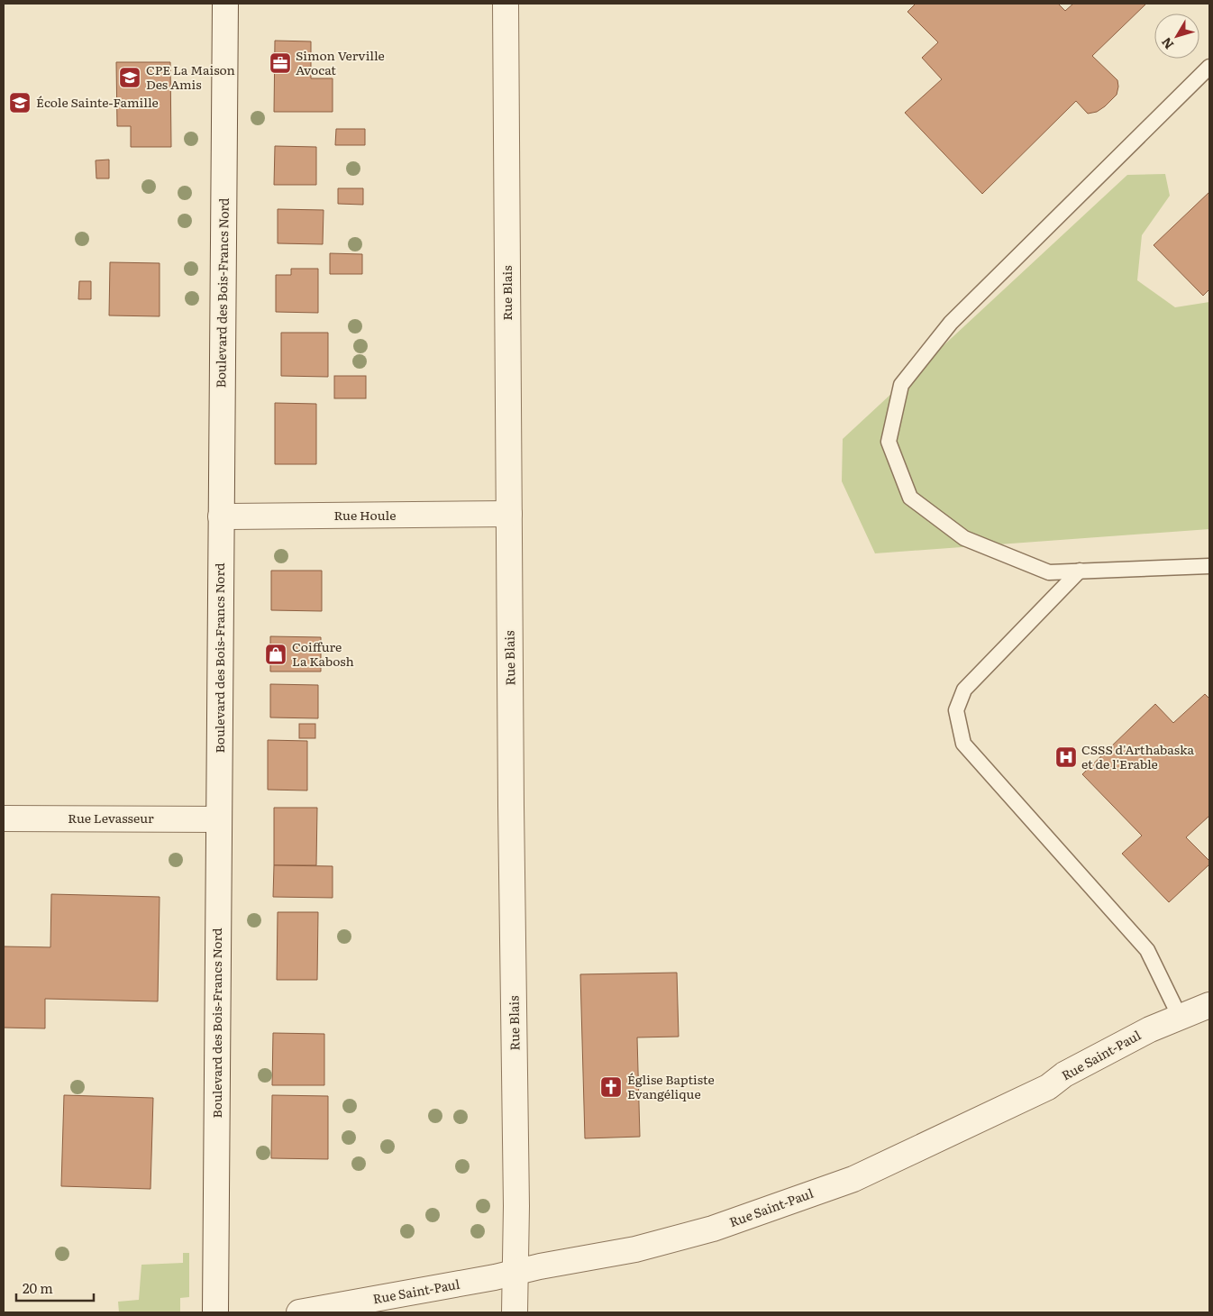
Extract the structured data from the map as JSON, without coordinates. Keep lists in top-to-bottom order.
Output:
{
  "streets": {
    "street": [
      "Boulevard des Bois-Francs Nord",
      "Rue Blais",
      "Rue Houle",
      "Rue Levasseur",
      "Rue Saint-Paul"
    ]
  },
  "crossings": [
    ["Boulevard des Bois-Francs Nord", "Rue Houle"],
    ["Boulevard des Bois-Francs Nord", "Rue Levasseur"],
    ["Rue Blais", "Rue Houle"],
    ["Rue Blais", "Rue Saint-Paul"]
  ],
  "places": {
    "office": ["Simon Verville Avocat"],
    "school or university": ["CPE La Maison Des Amis", "École Sainte-Famille"],
    "shop": ["Coiffure La Kabosh"],
    "hospital": ["CSSS d'Arthabaska et de l'Erable"],
    "church": ["Église Baptiste Evangélique"]
  },
  "scale_bar": "20 m",
  "north": "bottom left"
}
